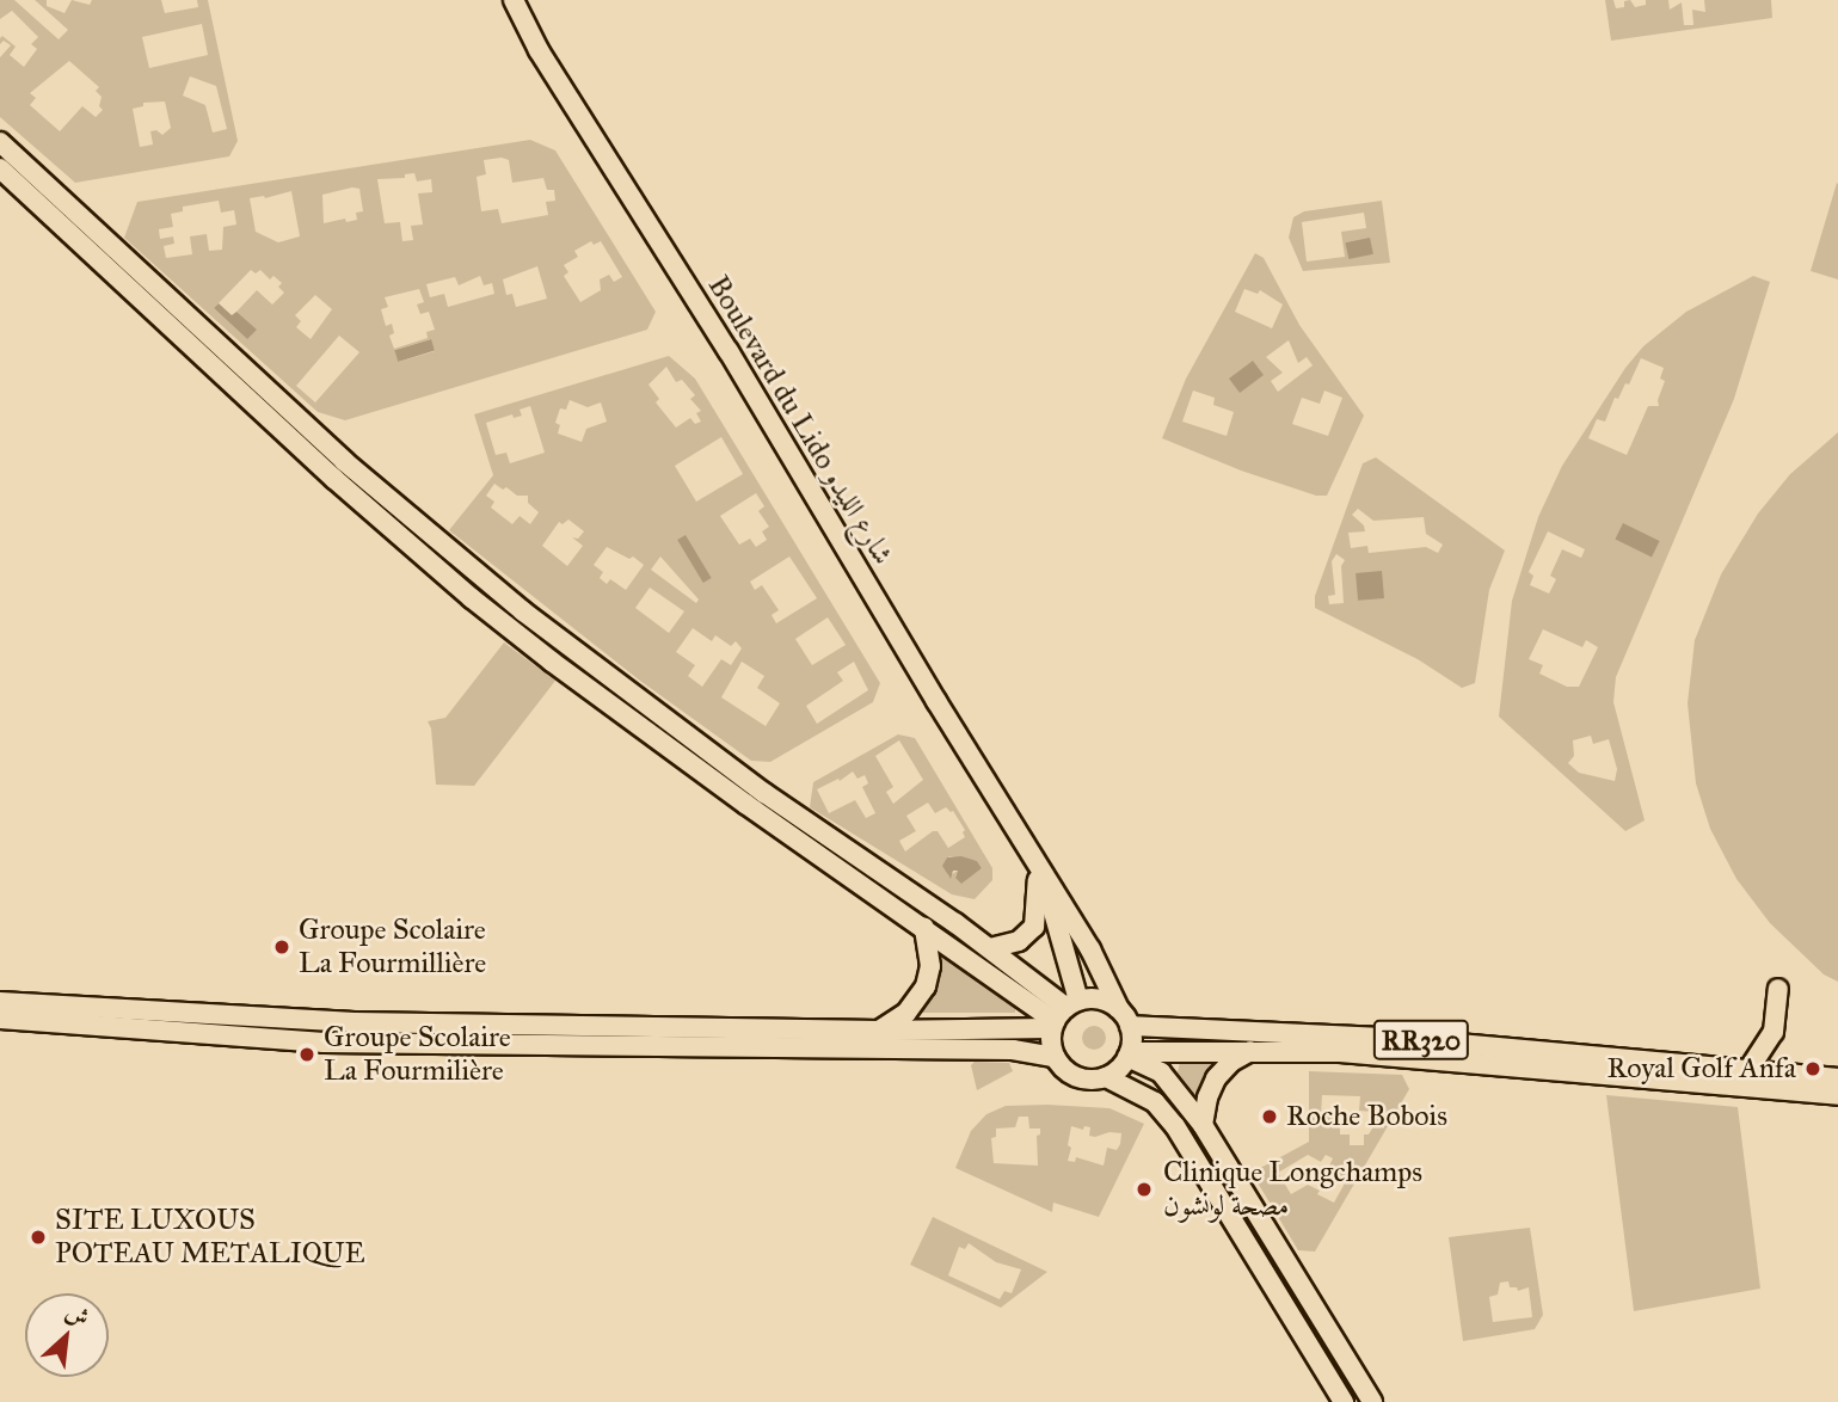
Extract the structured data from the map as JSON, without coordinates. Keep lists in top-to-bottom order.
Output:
{
  "streets": {
    "main road": ["Boulevard du Lido شارع الليدو", "RR320"]
  },
  "crossings": [
    ["Boulevard du Lido شارع الليدو", "RR320"]
  ],
  "places": [
    "Groupe Scolaire La Fourmillière",
    "Groupe Scolaire La Fourmilière",
    "Royal Golf Anfa",
    "Roche Bobois",
    "Clinique Longchamps مصحة لونشون",
    "SITE LUXOUS POTEAU METALIQUE"
  ],
  "north": "top right"
}
